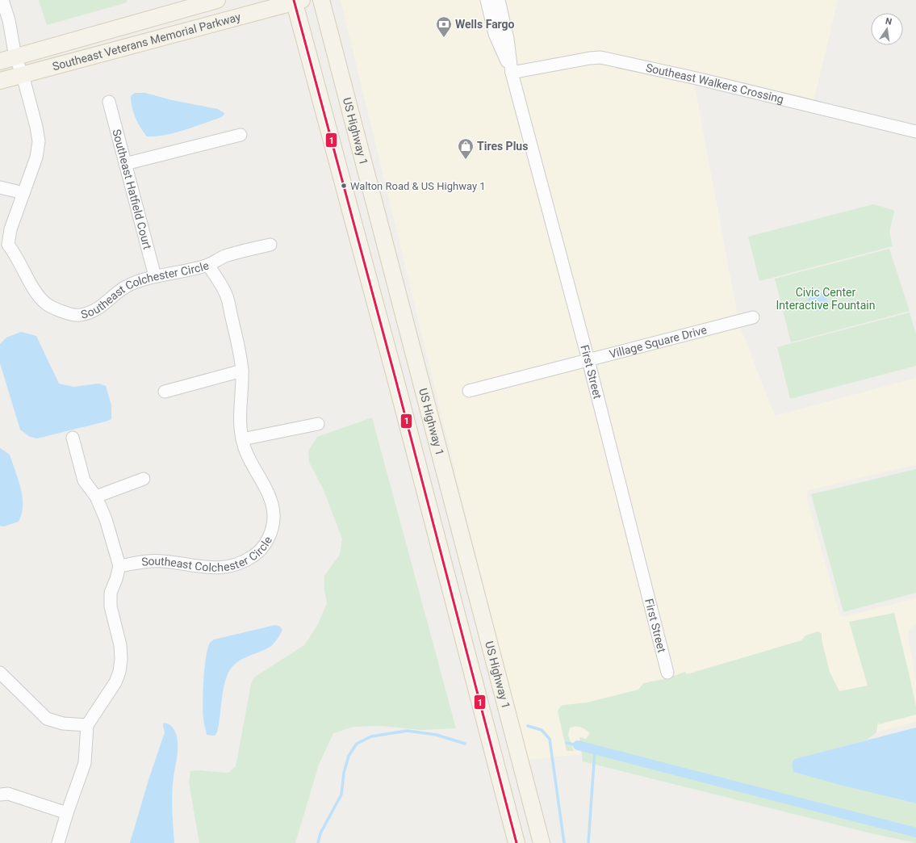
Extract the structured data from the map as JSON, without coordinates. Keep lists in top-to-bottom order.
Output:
{
  "streets": {
    "main road": ["Southeast Veterans Memorial Parkway", "US Highway 1"],
    "street": [
      "Southeast Walkers Crossing",
      "Southeast Hatfield Court",
      "Southeast Colchester Circle",
      "Village Square Drive",
      "First Street"
    ]
  },
  "crossings": [
    ["Southeast Veterans Memorial Parkway", "US Highway 1"],
    ["Southeast Veterans Memorial Parkway", "Southeast Colchester Circle"],
    ["Southeast Walkers Crossing", "First Street"],
    ["Southeast Hatfield Court", "Southeast Colchester Circle"],
    ["Village Square Drive", "First Street"]
  ],
  "parks": ["Civic Center Interactive Fountain"],
  "places": {
    "bank": ["Wells Fargo"],
    "shop": ["Tires Plus"],
    "other": ["Walton Road & US Highway 1"]
  },
  "lines": ["transit line 1"],
  "north": "top"
}
